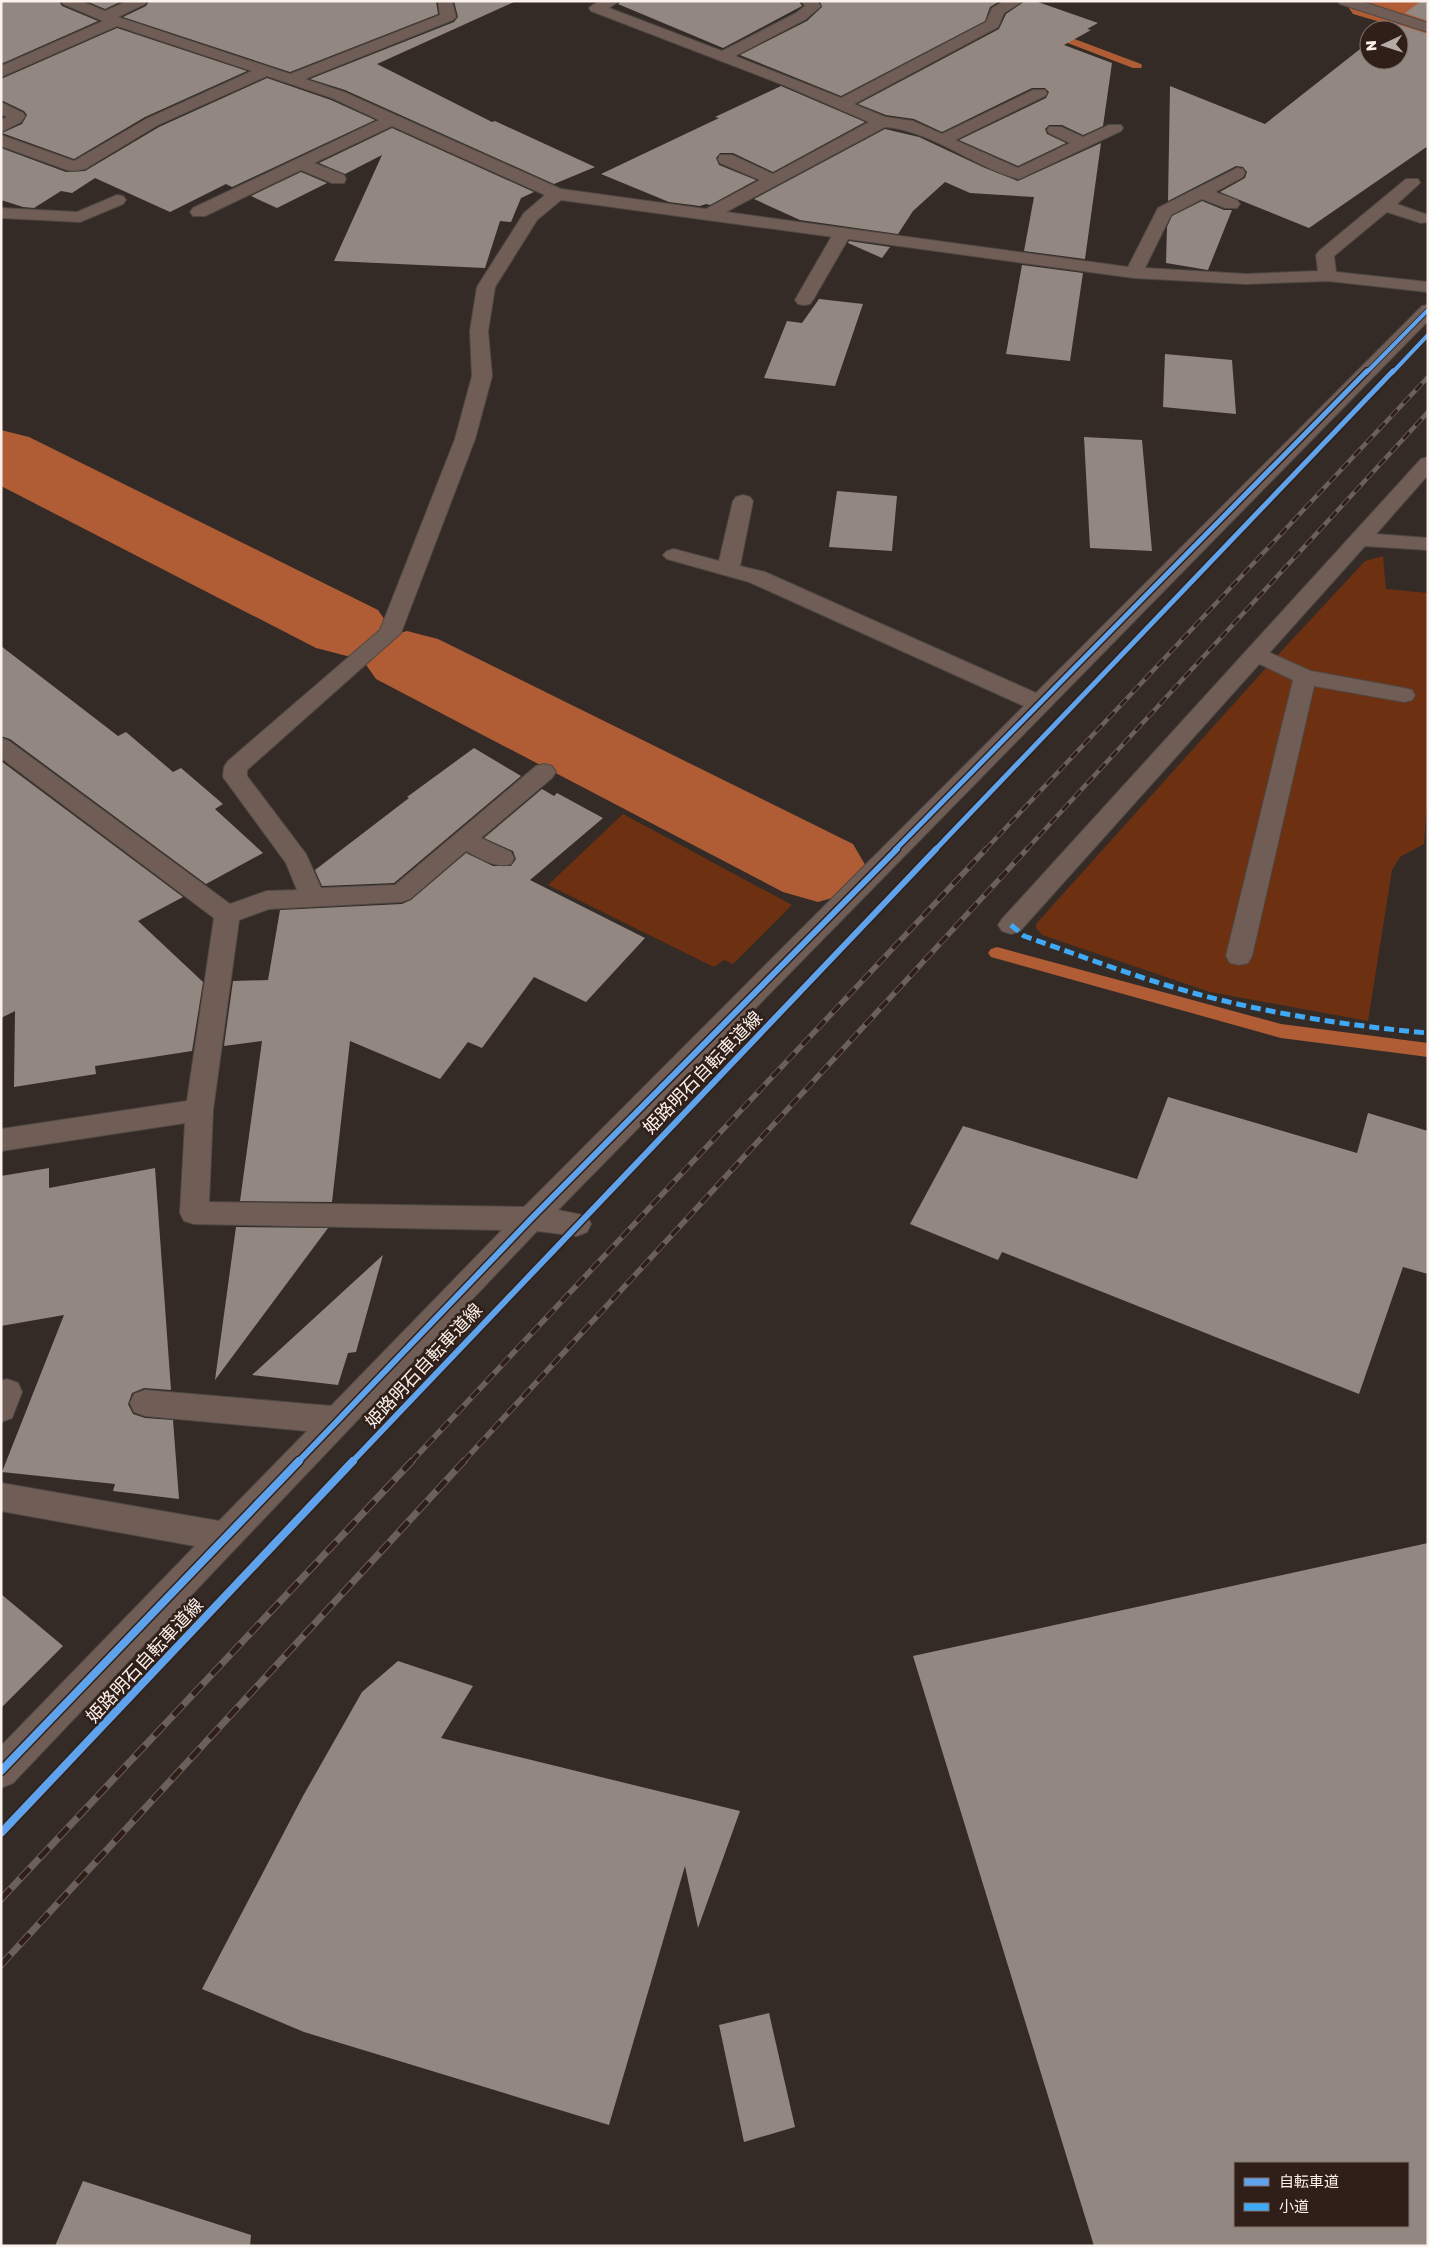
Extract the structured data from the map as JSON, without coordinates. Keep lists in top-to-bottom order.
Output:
{
  "streets": {
    "cycle path": ["姫路明石自転車道線"]
  },
  "legend": ["自転車道", "小道"],
  "north": "left"
}
